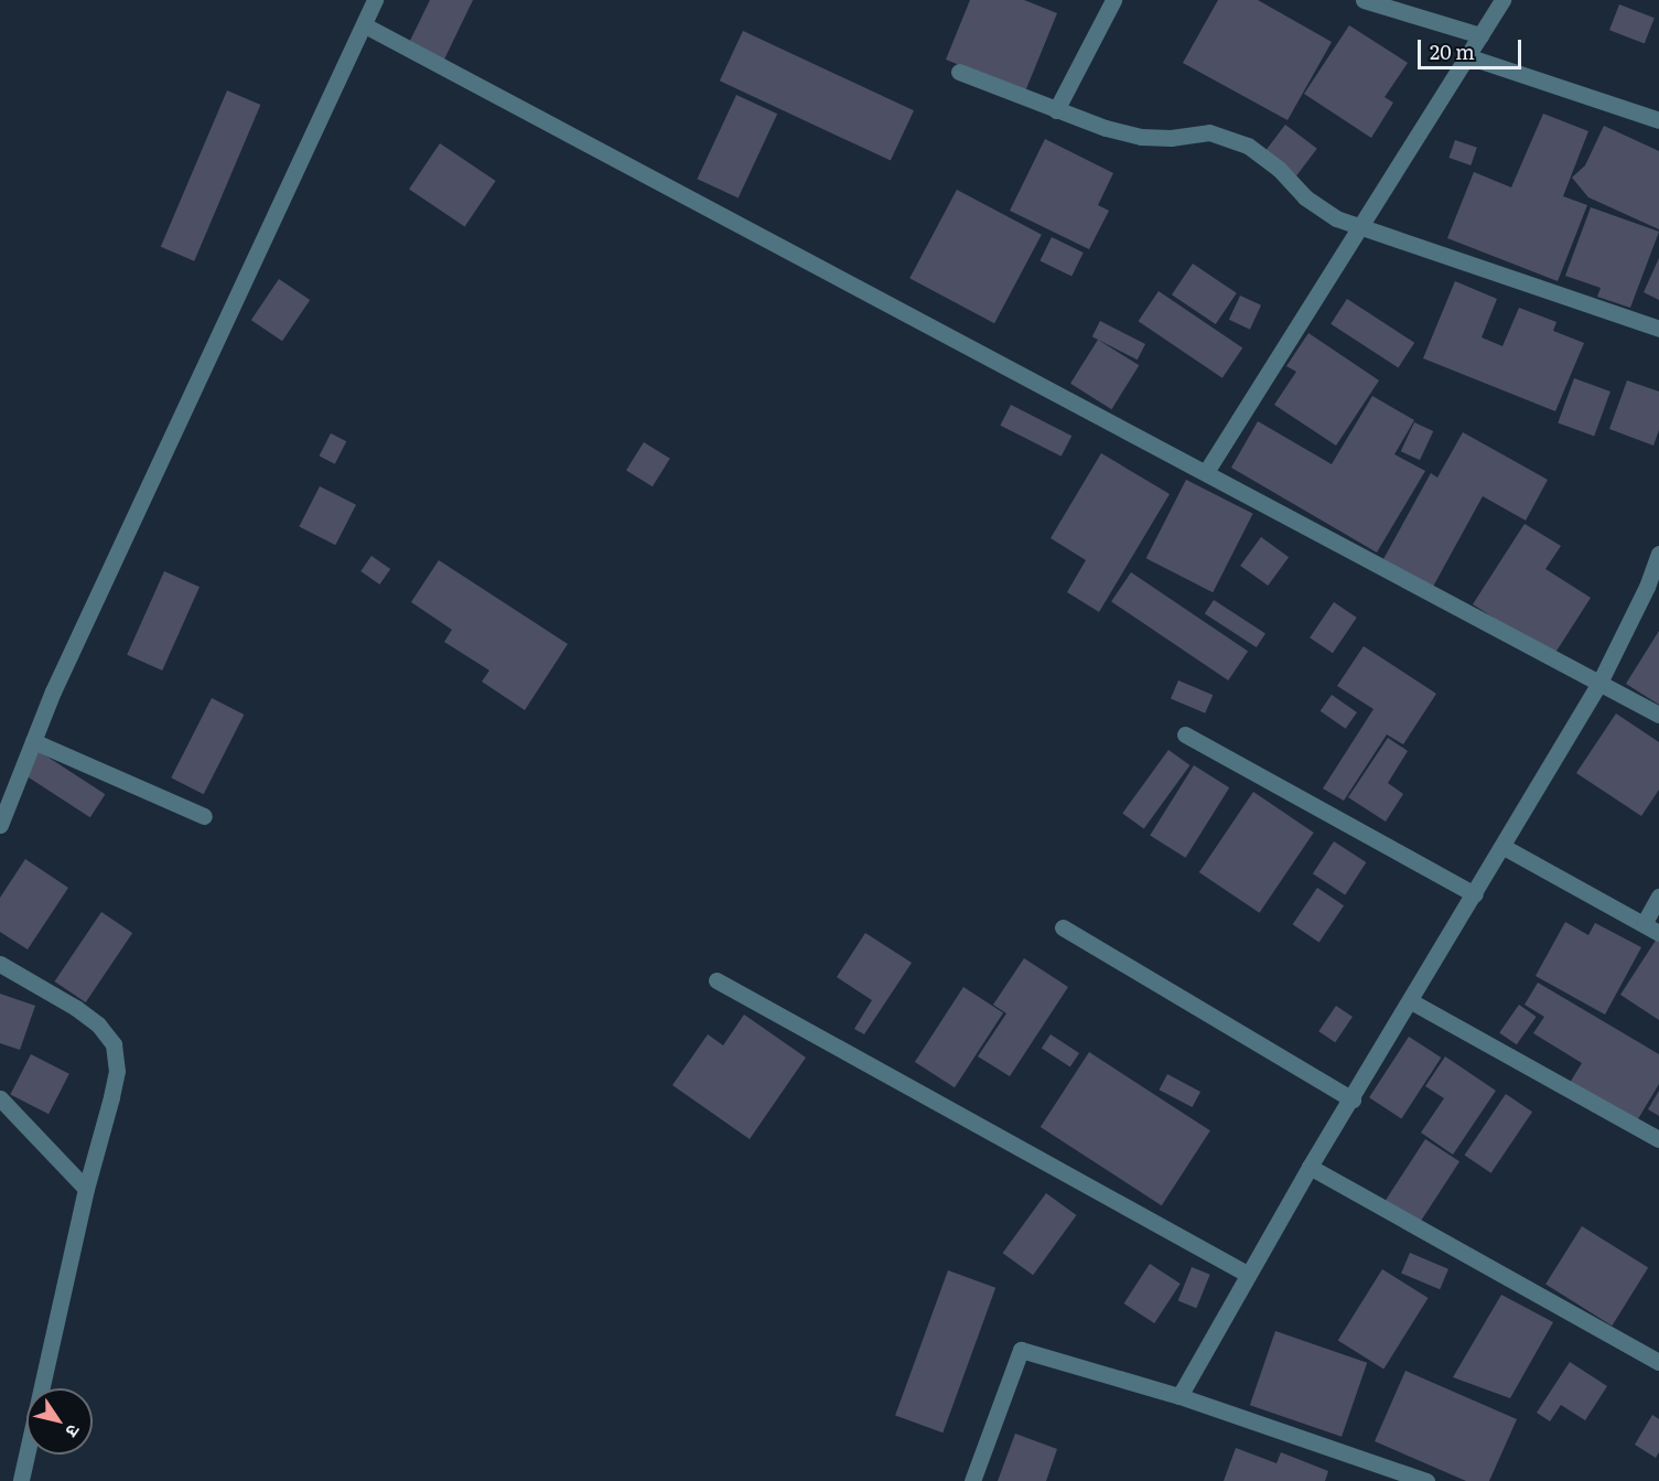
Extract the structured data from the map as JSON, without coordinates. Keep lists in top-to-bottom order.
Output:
{
  "scale_bar": "20 m",
  "north": "bottom right"
}
